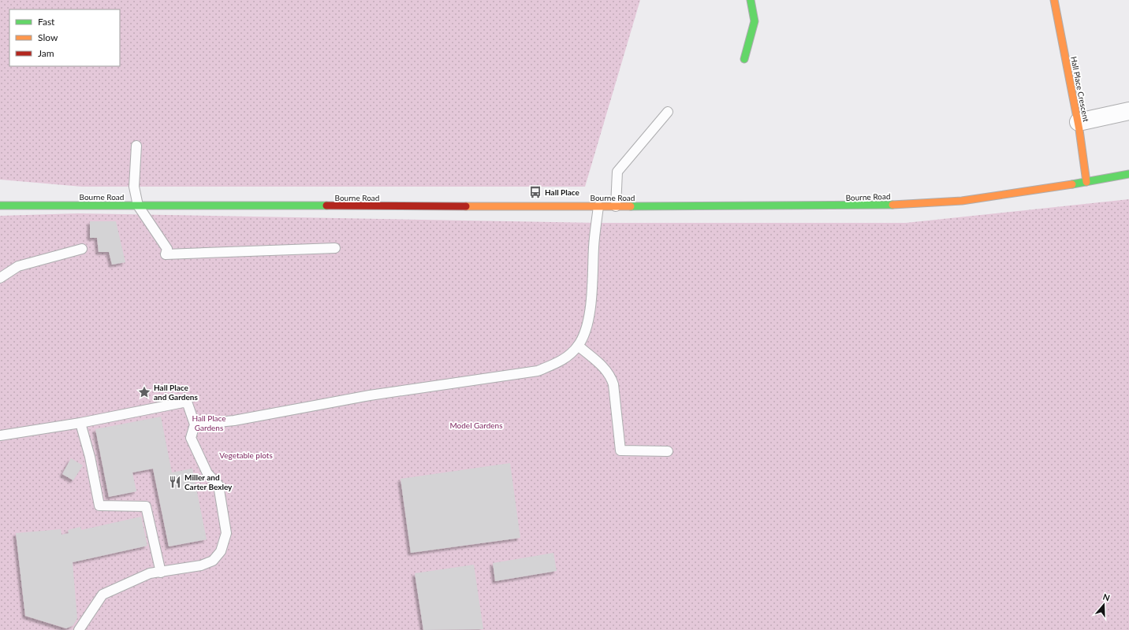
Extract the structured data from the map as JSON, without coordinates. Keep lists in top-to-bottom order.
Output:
{
  "streets": {
    "main road": ["Hall Place Crescent", "Bourne Road"]
  },
  "crossings": [
    ["Hall Place Crescent", "Bourne Road"]
  ],
  "parks": ["Hall Place Gardens", "Model Gardens", "Vegetable plots"],
  "places": {
    "bus stop": ["Hall Place"],
    "place": ["Hall Place and Gardens"],
    "restaurant": ["Miller and Carter Bexley"]
  },
  "legend": ["Fast", "Slow", "Jam"],
  "north": "top"
}
